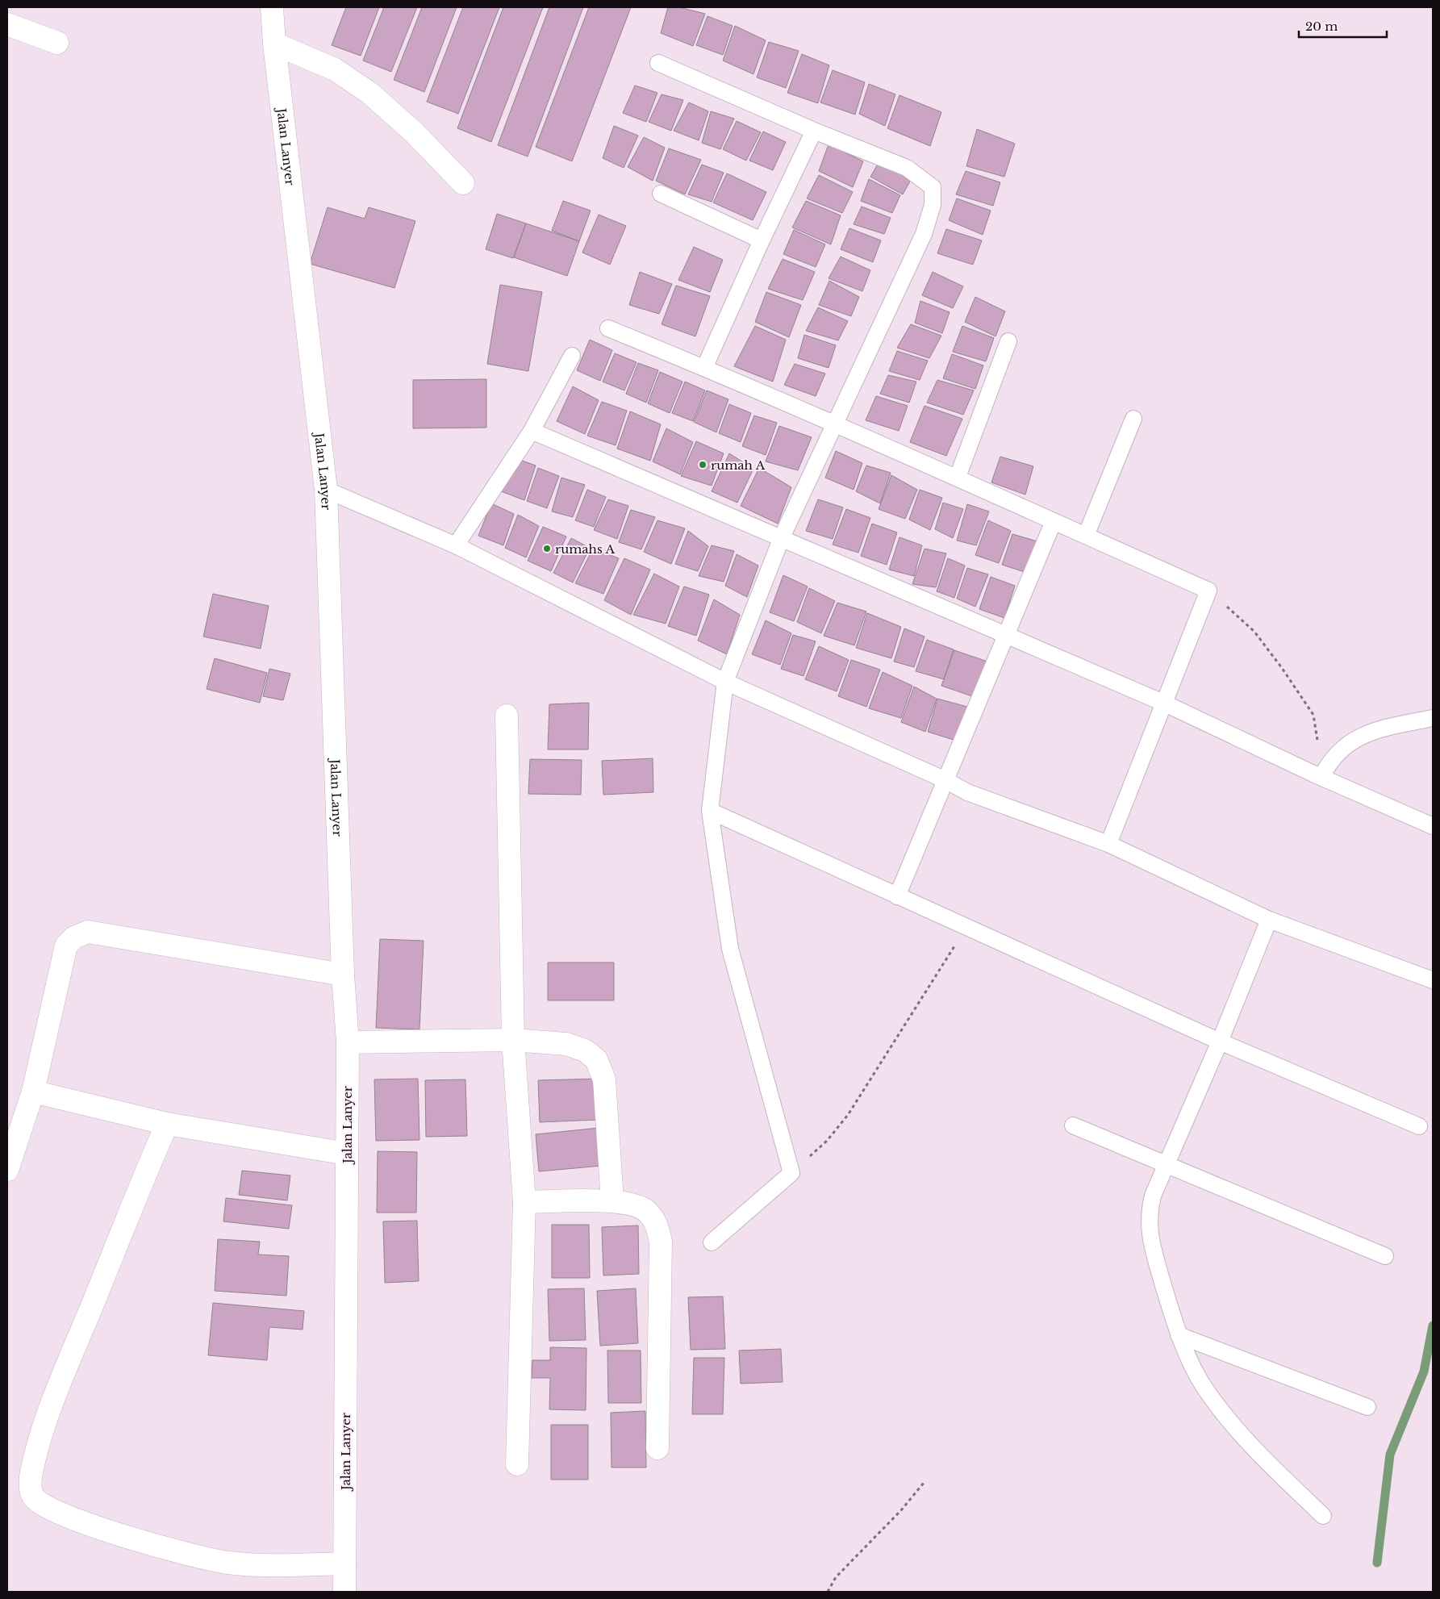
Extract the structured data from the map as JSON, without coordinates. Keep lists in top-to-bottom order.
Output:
{
  "streets": {
    "street": ["Jalan Lanyer"]
  },
  "places": ["rumah A", "rumahs A"],
  "scale_bar": "20 m"
}
